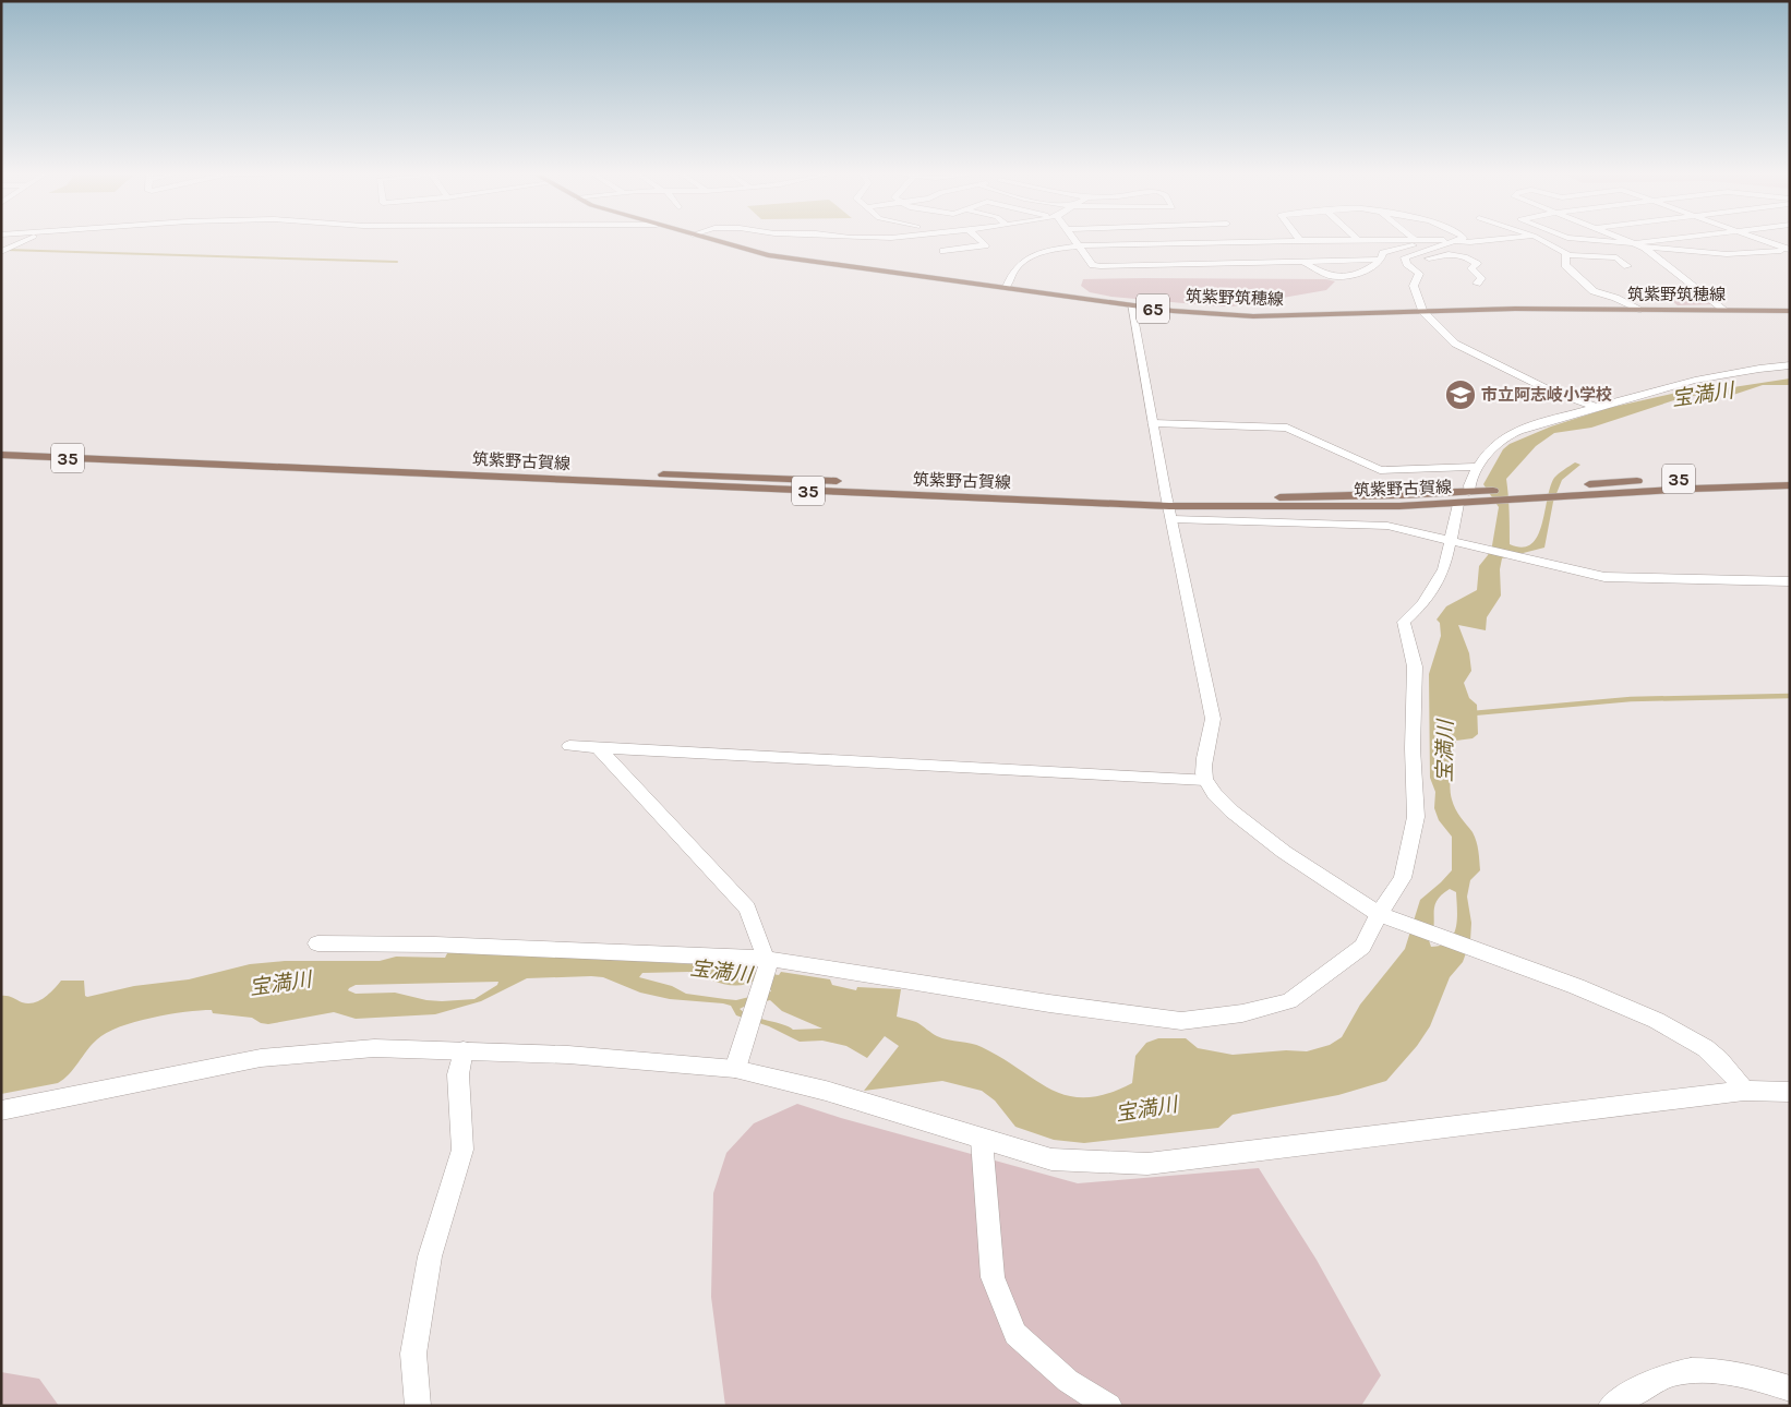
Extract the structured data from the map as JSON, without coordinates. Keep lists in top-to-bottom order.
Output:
{
  "streets": {
    "main road": [
      "筑紫野筑穂線",
      "65",
      "35",
      "筑紫野古賀線"
    ]
  },
  "water": ["宝満川"],
  "places": {
    "school or university": ["市立阿志岐小学校"]
  }
}
